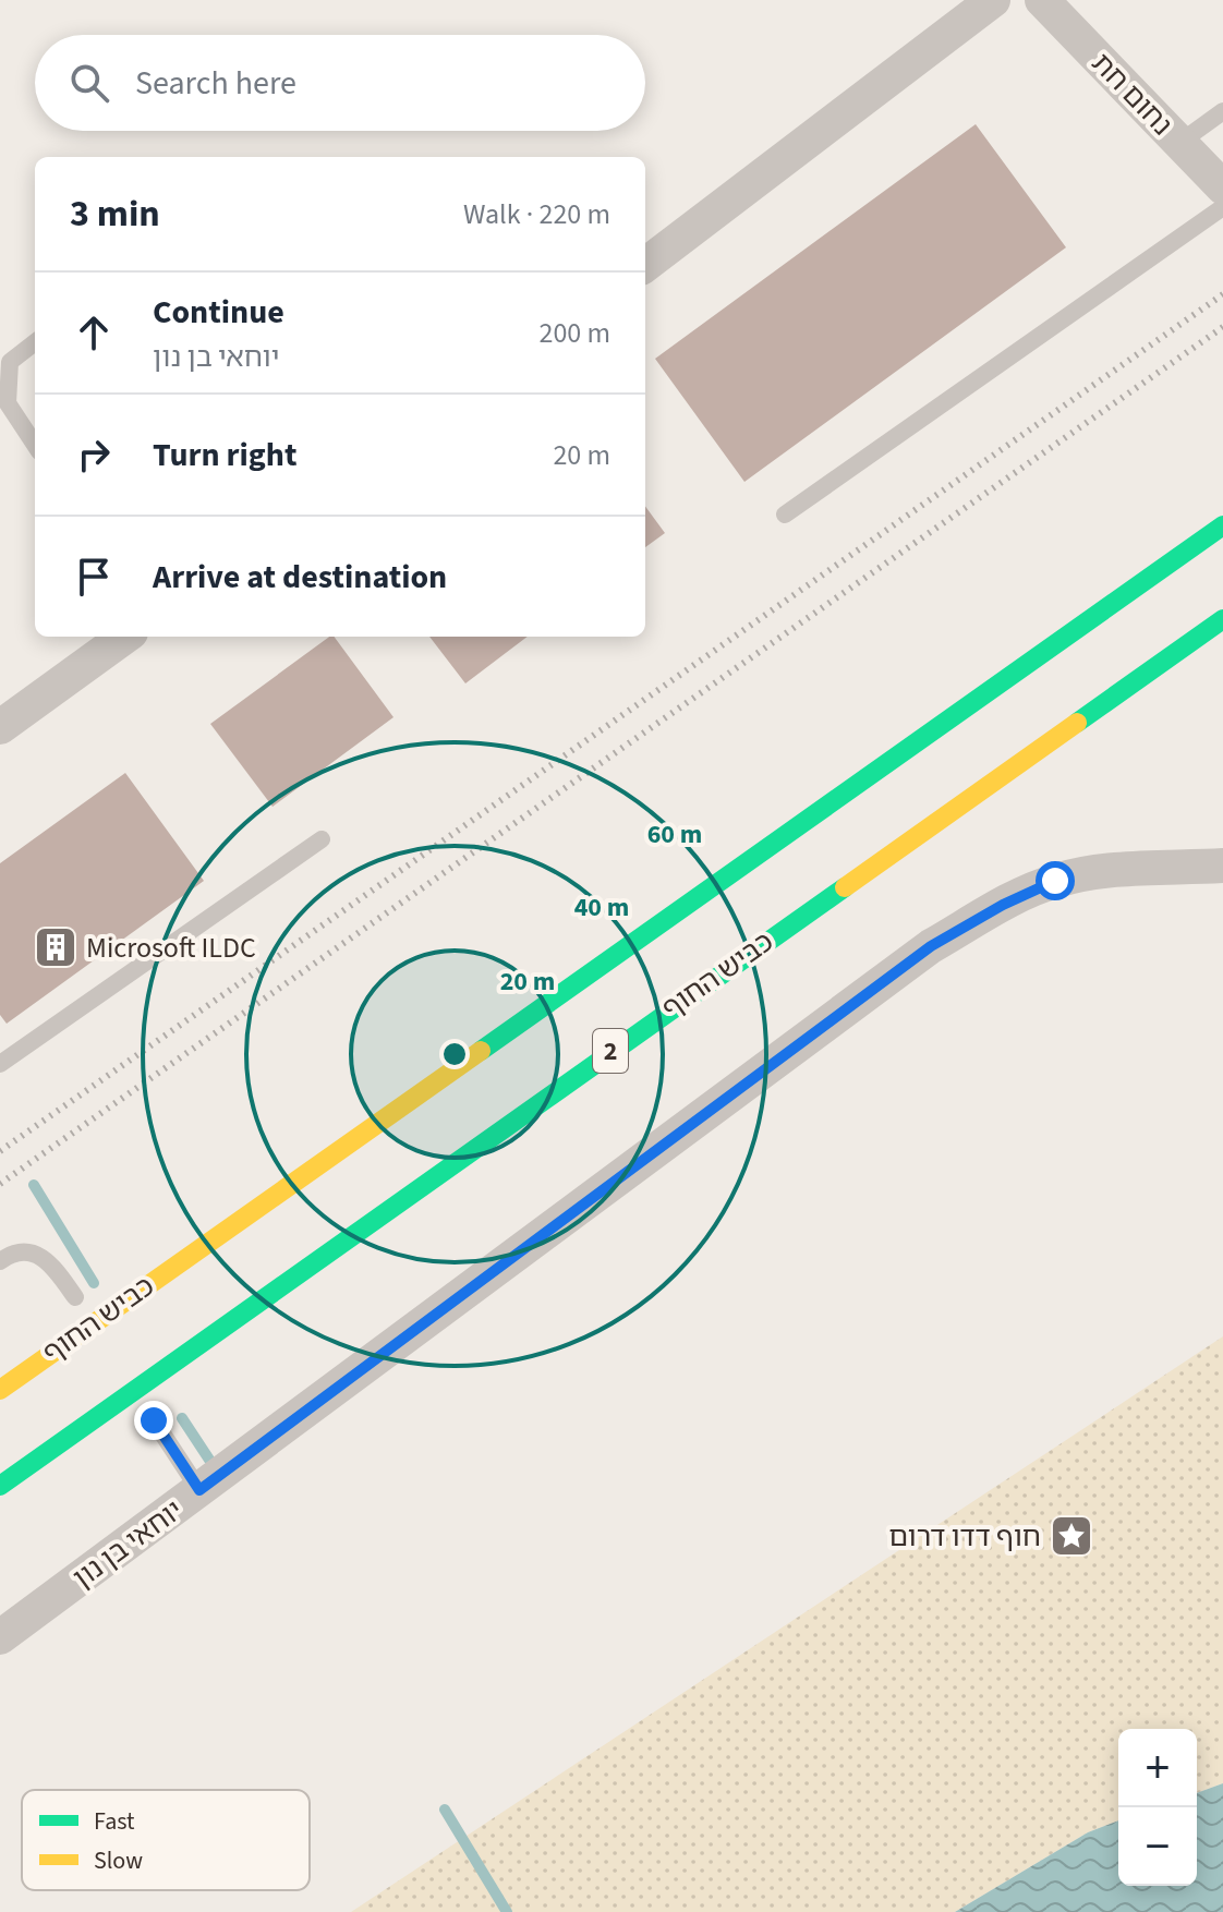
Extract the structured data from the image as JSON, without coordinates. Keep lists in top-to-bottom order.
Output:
{
  "streets": {
    "highway": ["כביש החוף", "2"],
    "street": ["נחום חת", "יוחאי בן נון"]
  },
  "places": {
    "building": ["Microsoft ILDC"],
    "place": ["חוף דדו דרום"]
  },
  "legend": ["Fast", "Slow"],
  "page": {
    "search": "Search here",
    "heading": ["3 min", "Walk · 220 m"],
    "list": [
      ["Continue", "יוחאי בן נון", "200 m"],
      ["Turn right", "20 m"],
      "Arrive at destination"
    ],
    "map_buttons": ["+", "−"]
  },
  "rings": ["60 m", "40 m", "20 m"]
}
